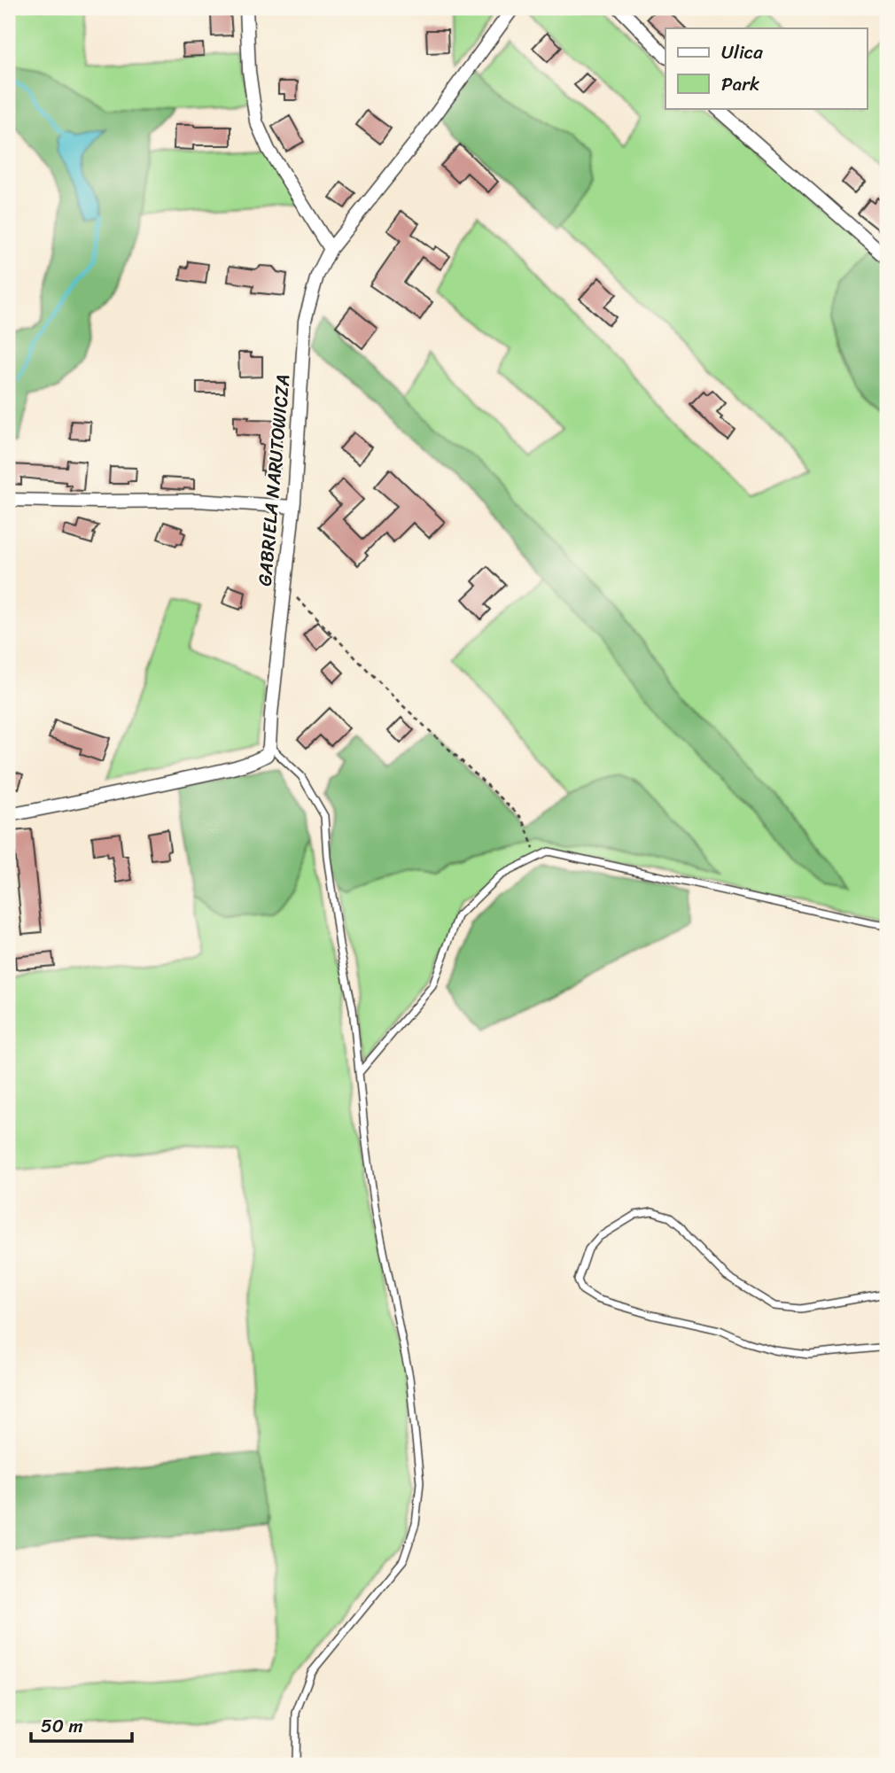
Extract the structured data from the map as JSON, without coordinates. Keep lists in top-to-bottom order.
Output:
{
  "streets": {
    "street": ["GABRIELA NARUTOWICZA"]
  },
  "legend": ["Ulica", "Park"],
  "scale_bar": "50 m"
}
